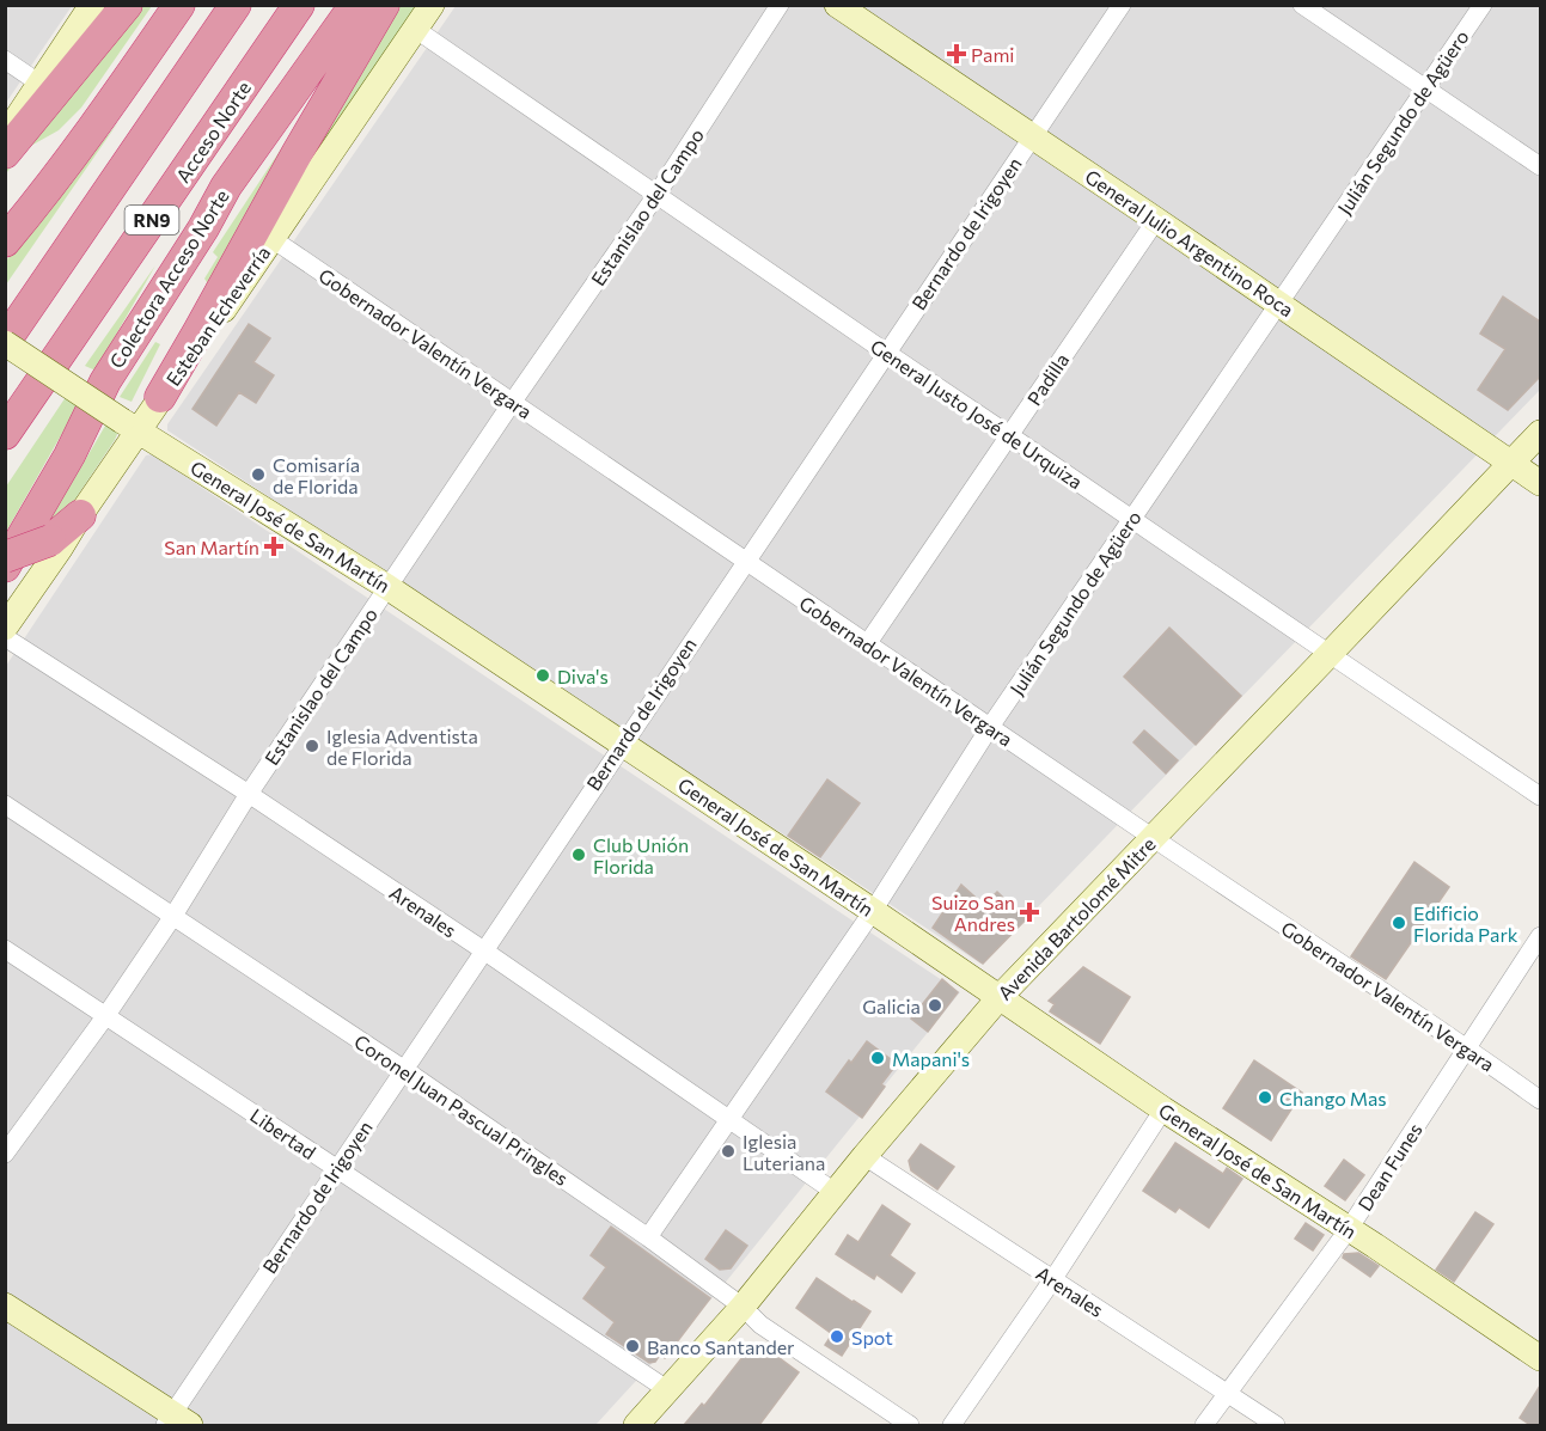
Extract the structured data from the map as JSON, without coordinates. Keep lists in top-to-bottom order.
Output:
{
  "streets": {
    "highway": ["Acceso Norte", "RN9", "Colectora Acceso Norte"],
    "street": [
      "Julián Segundo de Agüero",
      "Estanislao del Campo",
      "Bernardo de Irigoyen",
      "General Julio Argentino Roca",
      "Esteban Echeverría",
      "Gobernador Valentín Vergara",
      "Padilla",
      "General Justo José de Urquiza",
      "General José de San Martín",
      "Arenales",
      "Avenida Bartolomé Mitre",
      "Coronel Juan Pascual Pringles",
      "Libertad",
      "Dean Funes"
    ]
  },
  "crossings": [
    ["Julián Segundo de Agüero", "General Julio Argentino Roca"],
    ["Julián Segundo de Agüero", "Gobernador Valentín Vergara"],
    ["Julián Segundo de Agüero", "General Justo José de Urquiza"],
    ["Julián Segundo de Agüero", "General José de San Martín"],
    ["Julián Segundo de Agüero", "Arenales"],
    ["Julián Segundo de Agüero", "Coronel Juan Pascual Pringles"],
    ["Estanislao del Campo", "Gobernador Valentín Vergara"],
    ["Estanislao del Campo", "General Justo José de Urquiza"],
    ["Estanislao del Campo", "General José de San Martín"],
    ["Estanislao del Campo", "Arenales"],
    ["Estanislao del Campo", "Coronel Juan Pascual Pringles"],
    ["Estanislao del Campo", "Libertad"],
    ["RN9", "General José de San Martín"],
    ["Bernardo de Irigoyen", "General Julio Argentino Roca"],
    ["Bernardo de Irigoyen", "Gobernador Valentín Vergara"],
    ["Bernardo de Irigoyen", "General Justo José de Urquiza"],
    ["Bernardo de Irigoyen", "General José de San Martín"],
    ["Bernardo de Irigoyen", "Arenales"],
    ["Bernardo de Irigoyen", "Coronel Juan Pascual Pringles"],
    ["Bernardo de Irigoyen", "Libertad"],
    ["General Julio Argentino Roca", "Padilla"],
    ["General Julio Argentino Roca", "Avenida Bartolomé Mitre"],
    ["Esteban Echeverría", "Gobernador Valentín Vergara"],
    ["Esteban Echeverría", "General Justo José de Urquiza"],
    ["Esteban Echeverría", "General José de San Martín"],
    ["Gobernador Valentín Vergara", "Padilla"],
    ["Gobernador Valentín Vergara", "Avenida Bartolomé Mitre"],
    ["Gobernador Valentín Vergara", "Dean Funes"],
    ["Padilla", "General Justo José de Urquiza"],
    ["General Justo José de Urquiza", "Avenida Bartolomé Mitre"],
    ["General José de San Martín", "Avenida Bartolomé Mitre"],
    ["General José de San Martín", "Dean Funes"],
    ["Arenales", "Avenida Bartolomé Mitre"],
    ["Arenales", "Dean Funes"],
    ["Avenida Bartolomé Mitre", "Coronel Juan Pascual Pringles"],
    ["Avenida Bartolomé Mitre", "Libertad"]
  ],
  "places": {
    "health": ["Pami", "San Martín", "Suizo San Andres"],
    "other": [
      "Comisaría de Florida",
      "Diva's",
      "Iglesia Adventista de Florida",
      "Club Unión Florida",
      "Edificio Florida Park",
      "Galicia",
      "Mapani's",
      "Chango Mas",
      "Iglesia Luteriana",
      "Spot",
      "Banco Santander"
    ]
  }
}
